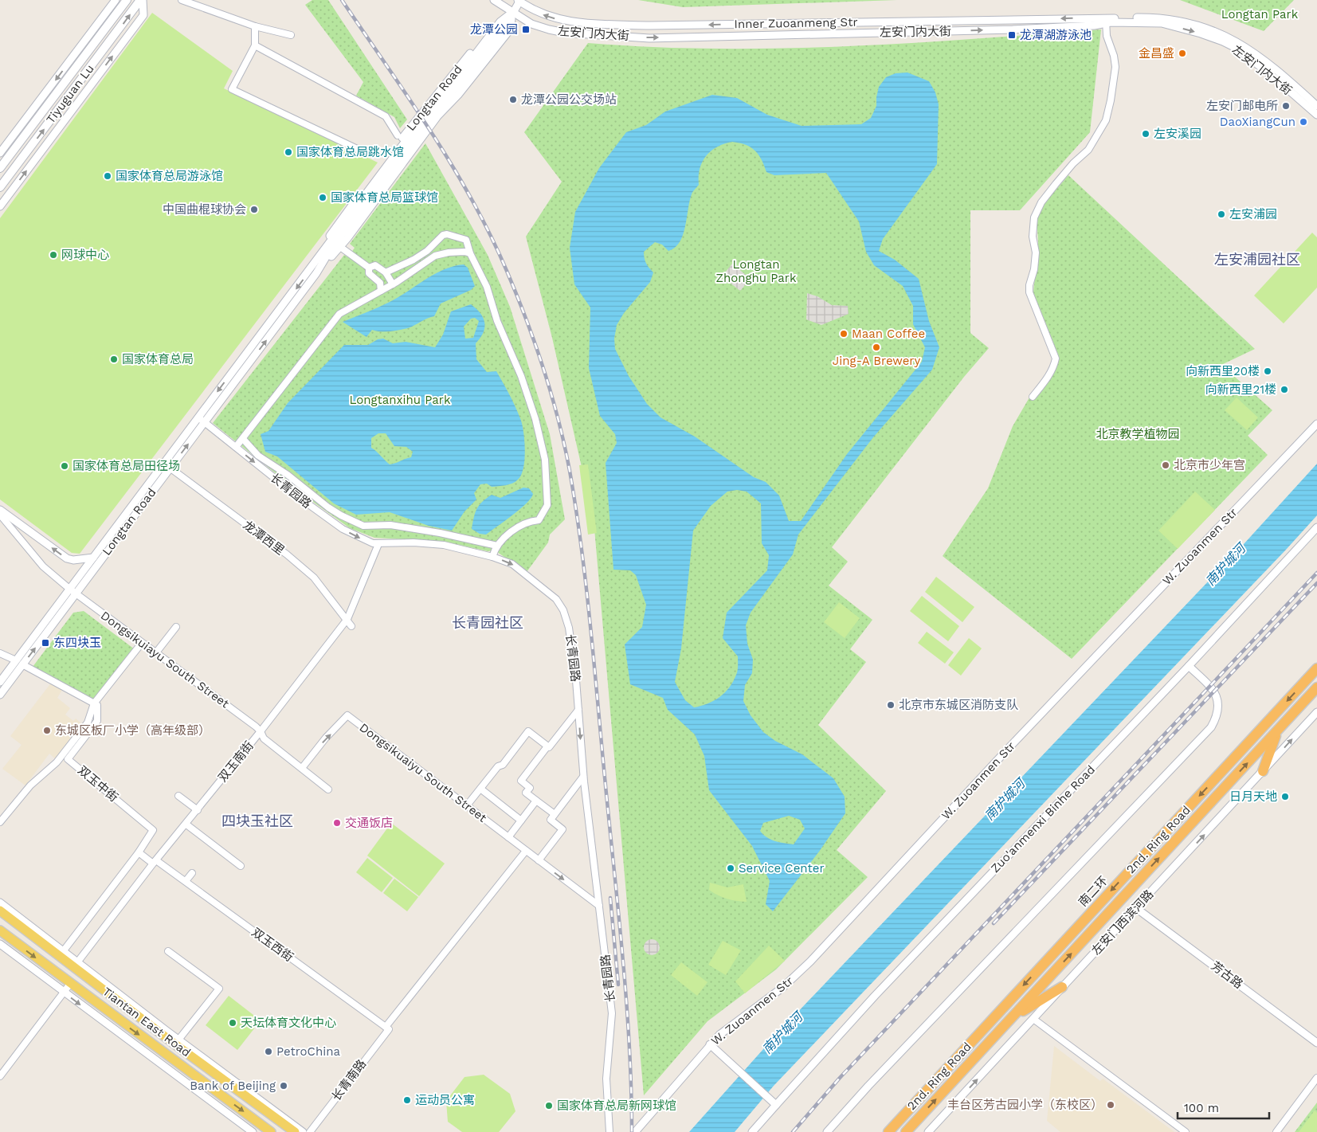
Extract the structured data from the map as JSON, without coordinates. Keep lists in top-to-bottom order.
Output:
{
  "streets": {
    "highway": ["2nd. Ring Road", "南二环"],
    "main road": ["Tiyuguan Lu", "Tiantan East Road"],
    "street": [
      "左安门内大街",
      "Longtan Road",
      "长青园路",
      "龙潭西里",
      "W. Zuoanmen Str",
      "Dongsikuiayu South Street",
      "双玉南街",
      "Dongsikuaiyu South Street",
      "双玉中街",
      "Zuo'anmenxi Binhe Road",
      "左安门西滨河路",
      "双玉西街",
      "芳古路",
      "长青南路"
    ]
  },
  "crossings": [
    ["左安门内大街", "Longtan Road"],
    ["Longtan Road", "长青园路"],
    ["Longtan Road", "龙潭西里"],
    ["Longtan Road", "Dongsikuiayu South Street"],
    ["长青园路", "双玉南街"],
    ["长青园路", "Dongsikuaiyu South Street"],
    ["龙潭西里", "双玉南街"],
    ["Dongsikuiayu South Street", "双玉南街"],
    ["双玉南街", "双玉西街"],
    ["双玉南街", "Tiantan East Road"],
    ["Dongsikuaiyu South Street", "长青南路"],
    ["左安门西滨河路", "芳古路"],
    ["双玉西街", "长青南路"]
  ],
  "one_way": [
    "长青园路",
    "Dongsikuaiyu South Street",
    "2nd. Ring Road",
    "南二环",
    "左安门西滨河路"
  ],
  "districts": ["左安浦园社区", "长青园社区", "四块玉社区"],
  "water": ["南护城河"],
  "parks": [
    "Longtan Park",
    "Longtan Zhonghu Park",
    "Longtanxihu Park",
    "北京教学植物园"
  ],
  "places": {
    "transit": ["龙潭公园", "龙潭湖游泳池", "东四块玉"],
    "other": [
      "金昌盛",
      "龙潭公园公交场站",
      "左安门邮电所",
      "DaoXiangCun",
      "左安溪园",
      "国家体育总局跳水馆",
      "国家体育总局游泳馆",
      "国家体育总局篮球馆",
      "中国曲棍球协会",
      "左安浦园",
      "网球中心",
      "Maan Coffee",
      "Jing-A Brewery",
      "国家体育总局",
      "向新西里20楼",
      "向新西里21楼",
      "北京市少年宫",
      "国家体育总局田径场",
      "北京市东城区消防支队",
      "东城区板厂小学（高年级部）",
      "日月天地",
      "交通饭店",
      "Service Center",
      "天坛体育文化中心",
      "PetroChina",
      "Bank of Beijing",
      "运动员公寓",
      "丰台区芳古园小学（东校区）",
      "国家体育总局新网球馆"
    ]
  },
  "scale_bar": "100 m"
}
